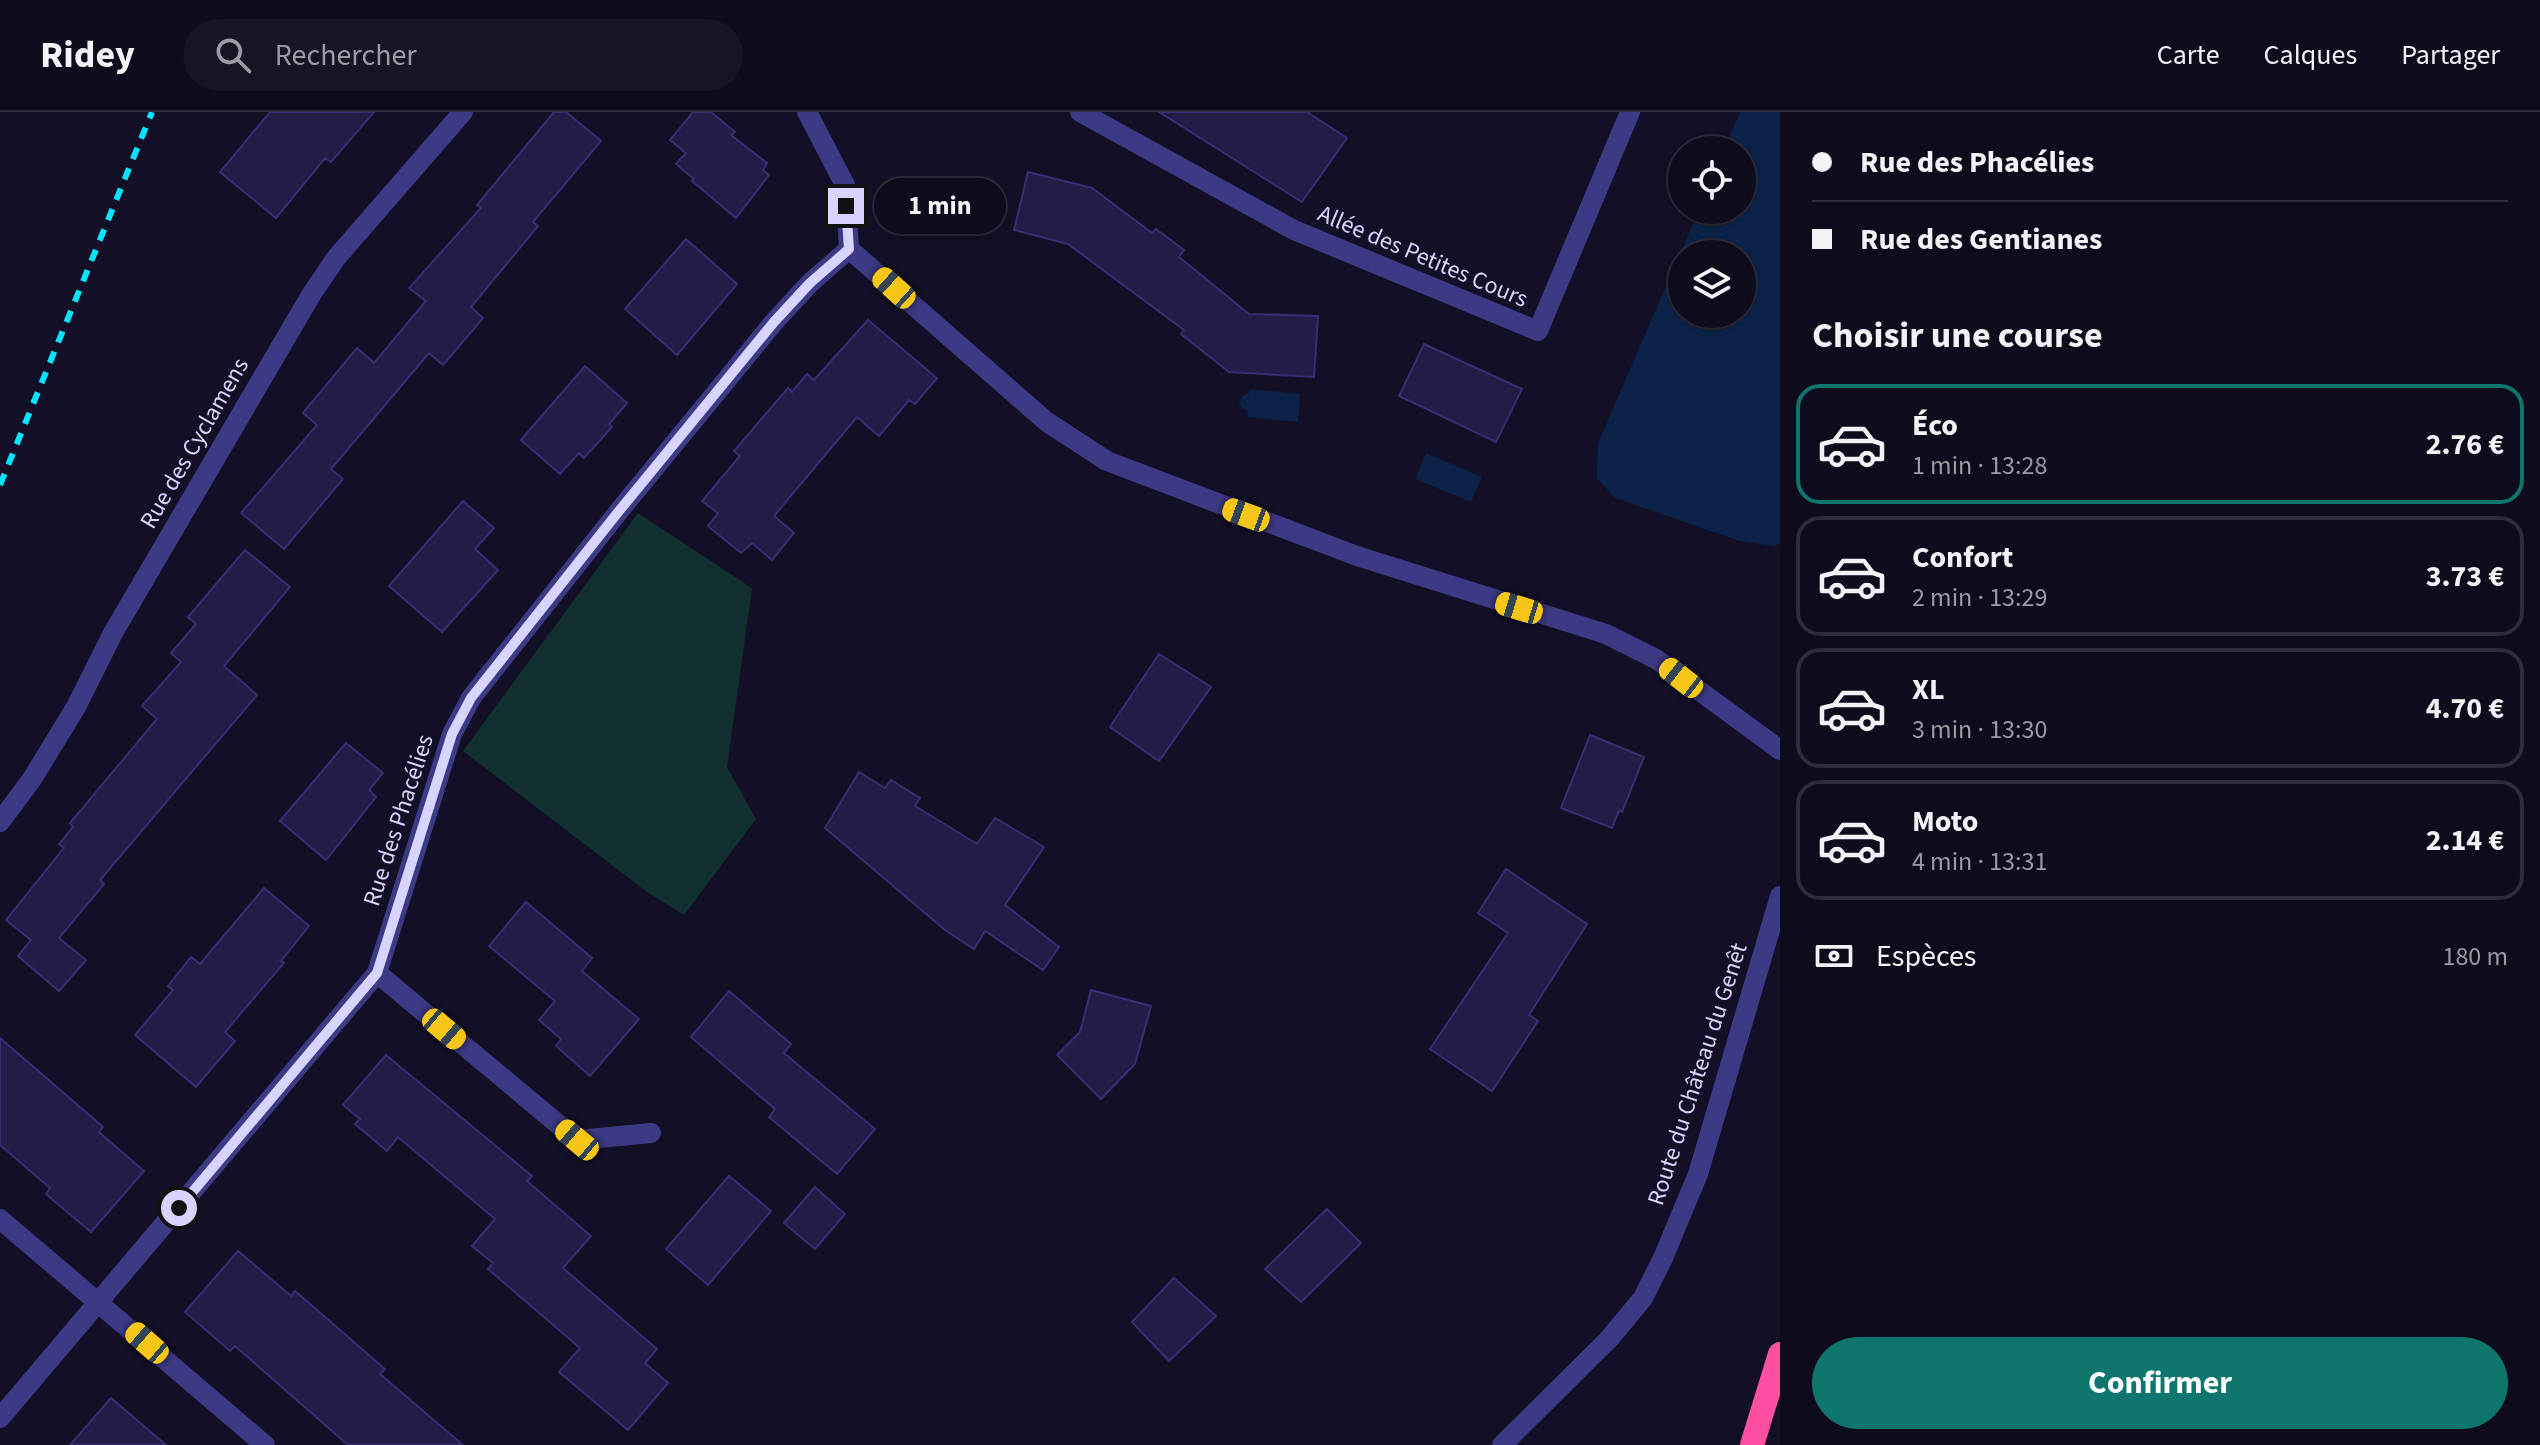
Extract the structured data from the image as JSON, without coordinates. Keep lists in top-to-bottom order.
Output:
{
  "streets": {
    "street": [
      "Allée des Petites Cours",
      "Rue des Cyclamens",
      "Rue des Phacélies",
      "Route du Château du Genêt"
    ]
  },
  "page": {
    "header": "Ridey",
    "search": "Rechercher",
    "nav": ["Carte", "Calques", "Partager"],
    "banner": ["Rue des Phacélies", "Rue des Gentianes"],
    "bubble": "1 min",
    "heading": "Choisir une course",
    "list": [
      {
        "name": "Éco",
        "note": "1 min · 13:28",
        "value": "2.76 €"
      },
      {
        "name": "Confort",
        "note": "2 min · 13:29",
        "value": "3.73 €"
      },
      {
        "name": "XL",
        "note": "3 min · 13:30",
        "value": "4.70 €"
      },
      {
        "name": "Moto",
        "note": "4 min · 13:31",
        "value": "2.14 €"
      }
    ],
    "pay": ["Espèces", "180 m"],
    "buttons": "Confirmer"
  }
}
